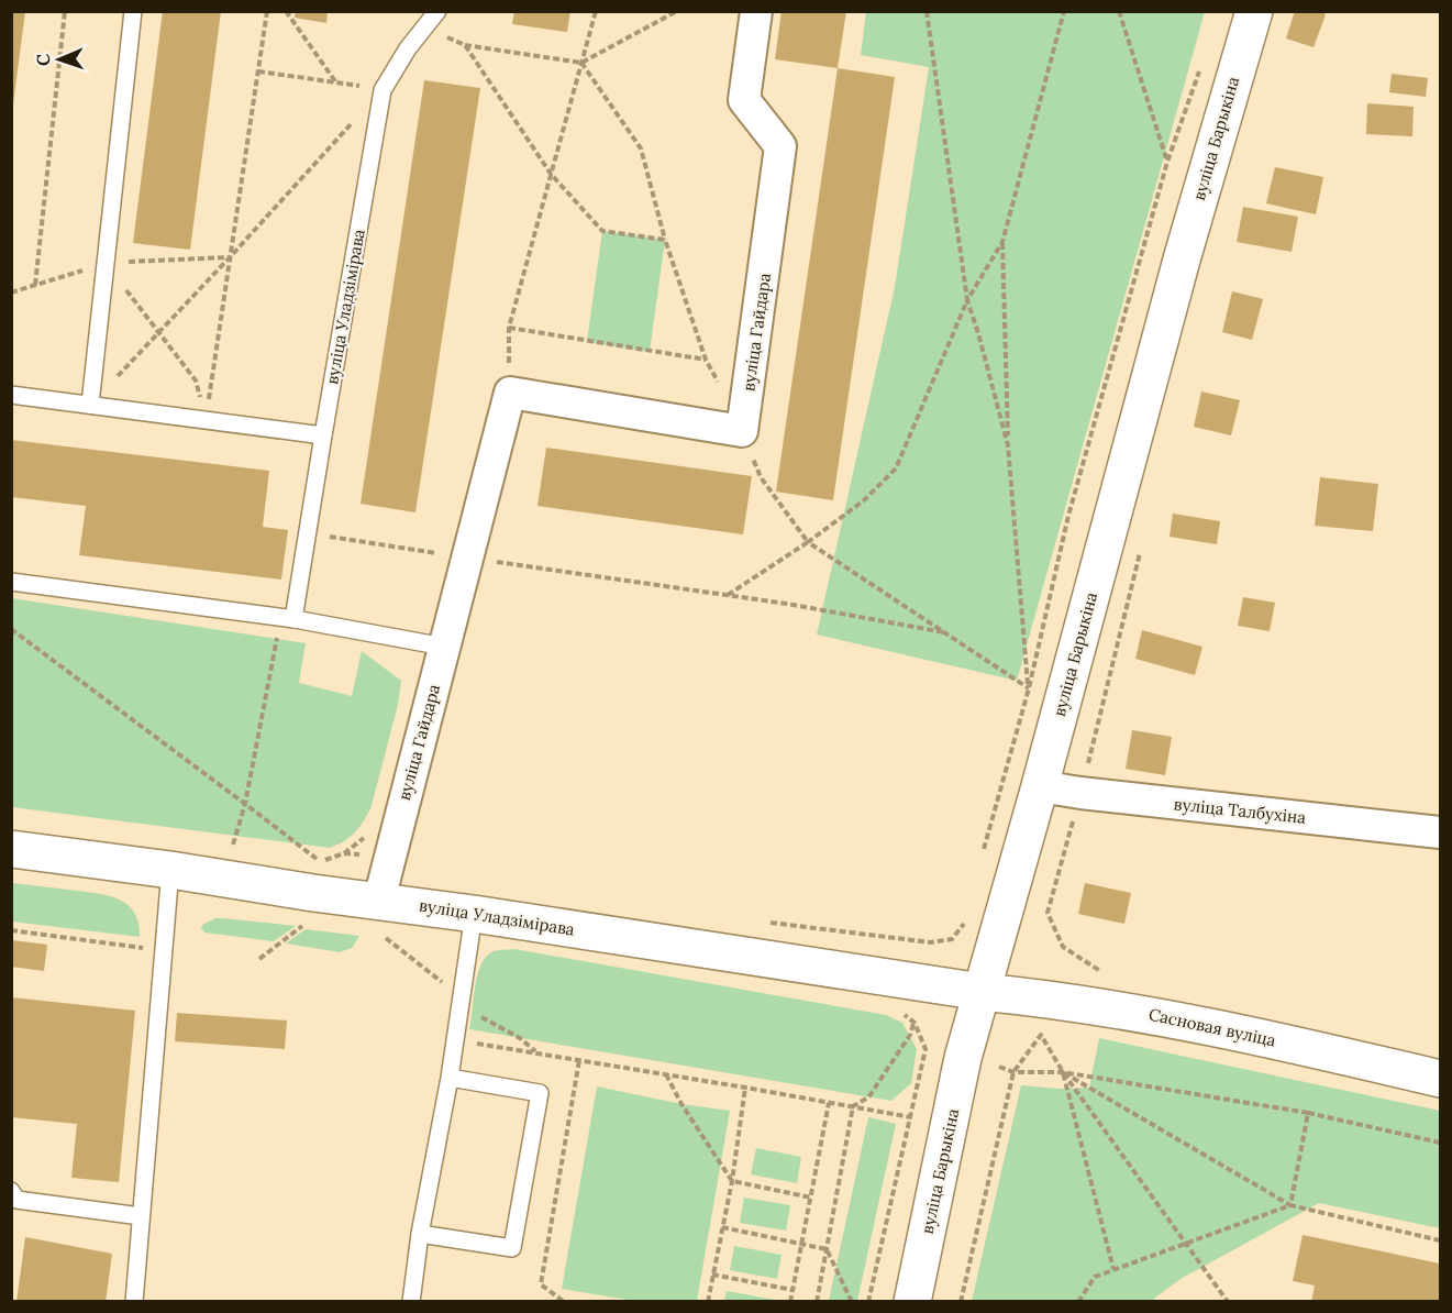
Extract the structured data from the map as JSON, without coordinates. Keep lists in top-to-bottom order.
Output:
{
  "streets": {
    "main road": ["вуліца Барыкіна", "вуліца Уладзімірава", "Сасновая вуліца"],
    "street": ["вуліца Гайдара", "вуліца Талбухіна"]
  },
  "crossings": [
    ["вуліца Барыкіна", "вуліца Уладзімірава"],
    ["вуліца Барыкіна", "вуліца Талбухіна"],
    ["вуліца Барыкіна", "Сасновая вуліца"],
    ["вуліца Уладзімірава", "вуліца Гайдара"],
    ["вуліца Уладзімірава", "Сасновая вуліца"]
  ],
  "north": "left"
}
